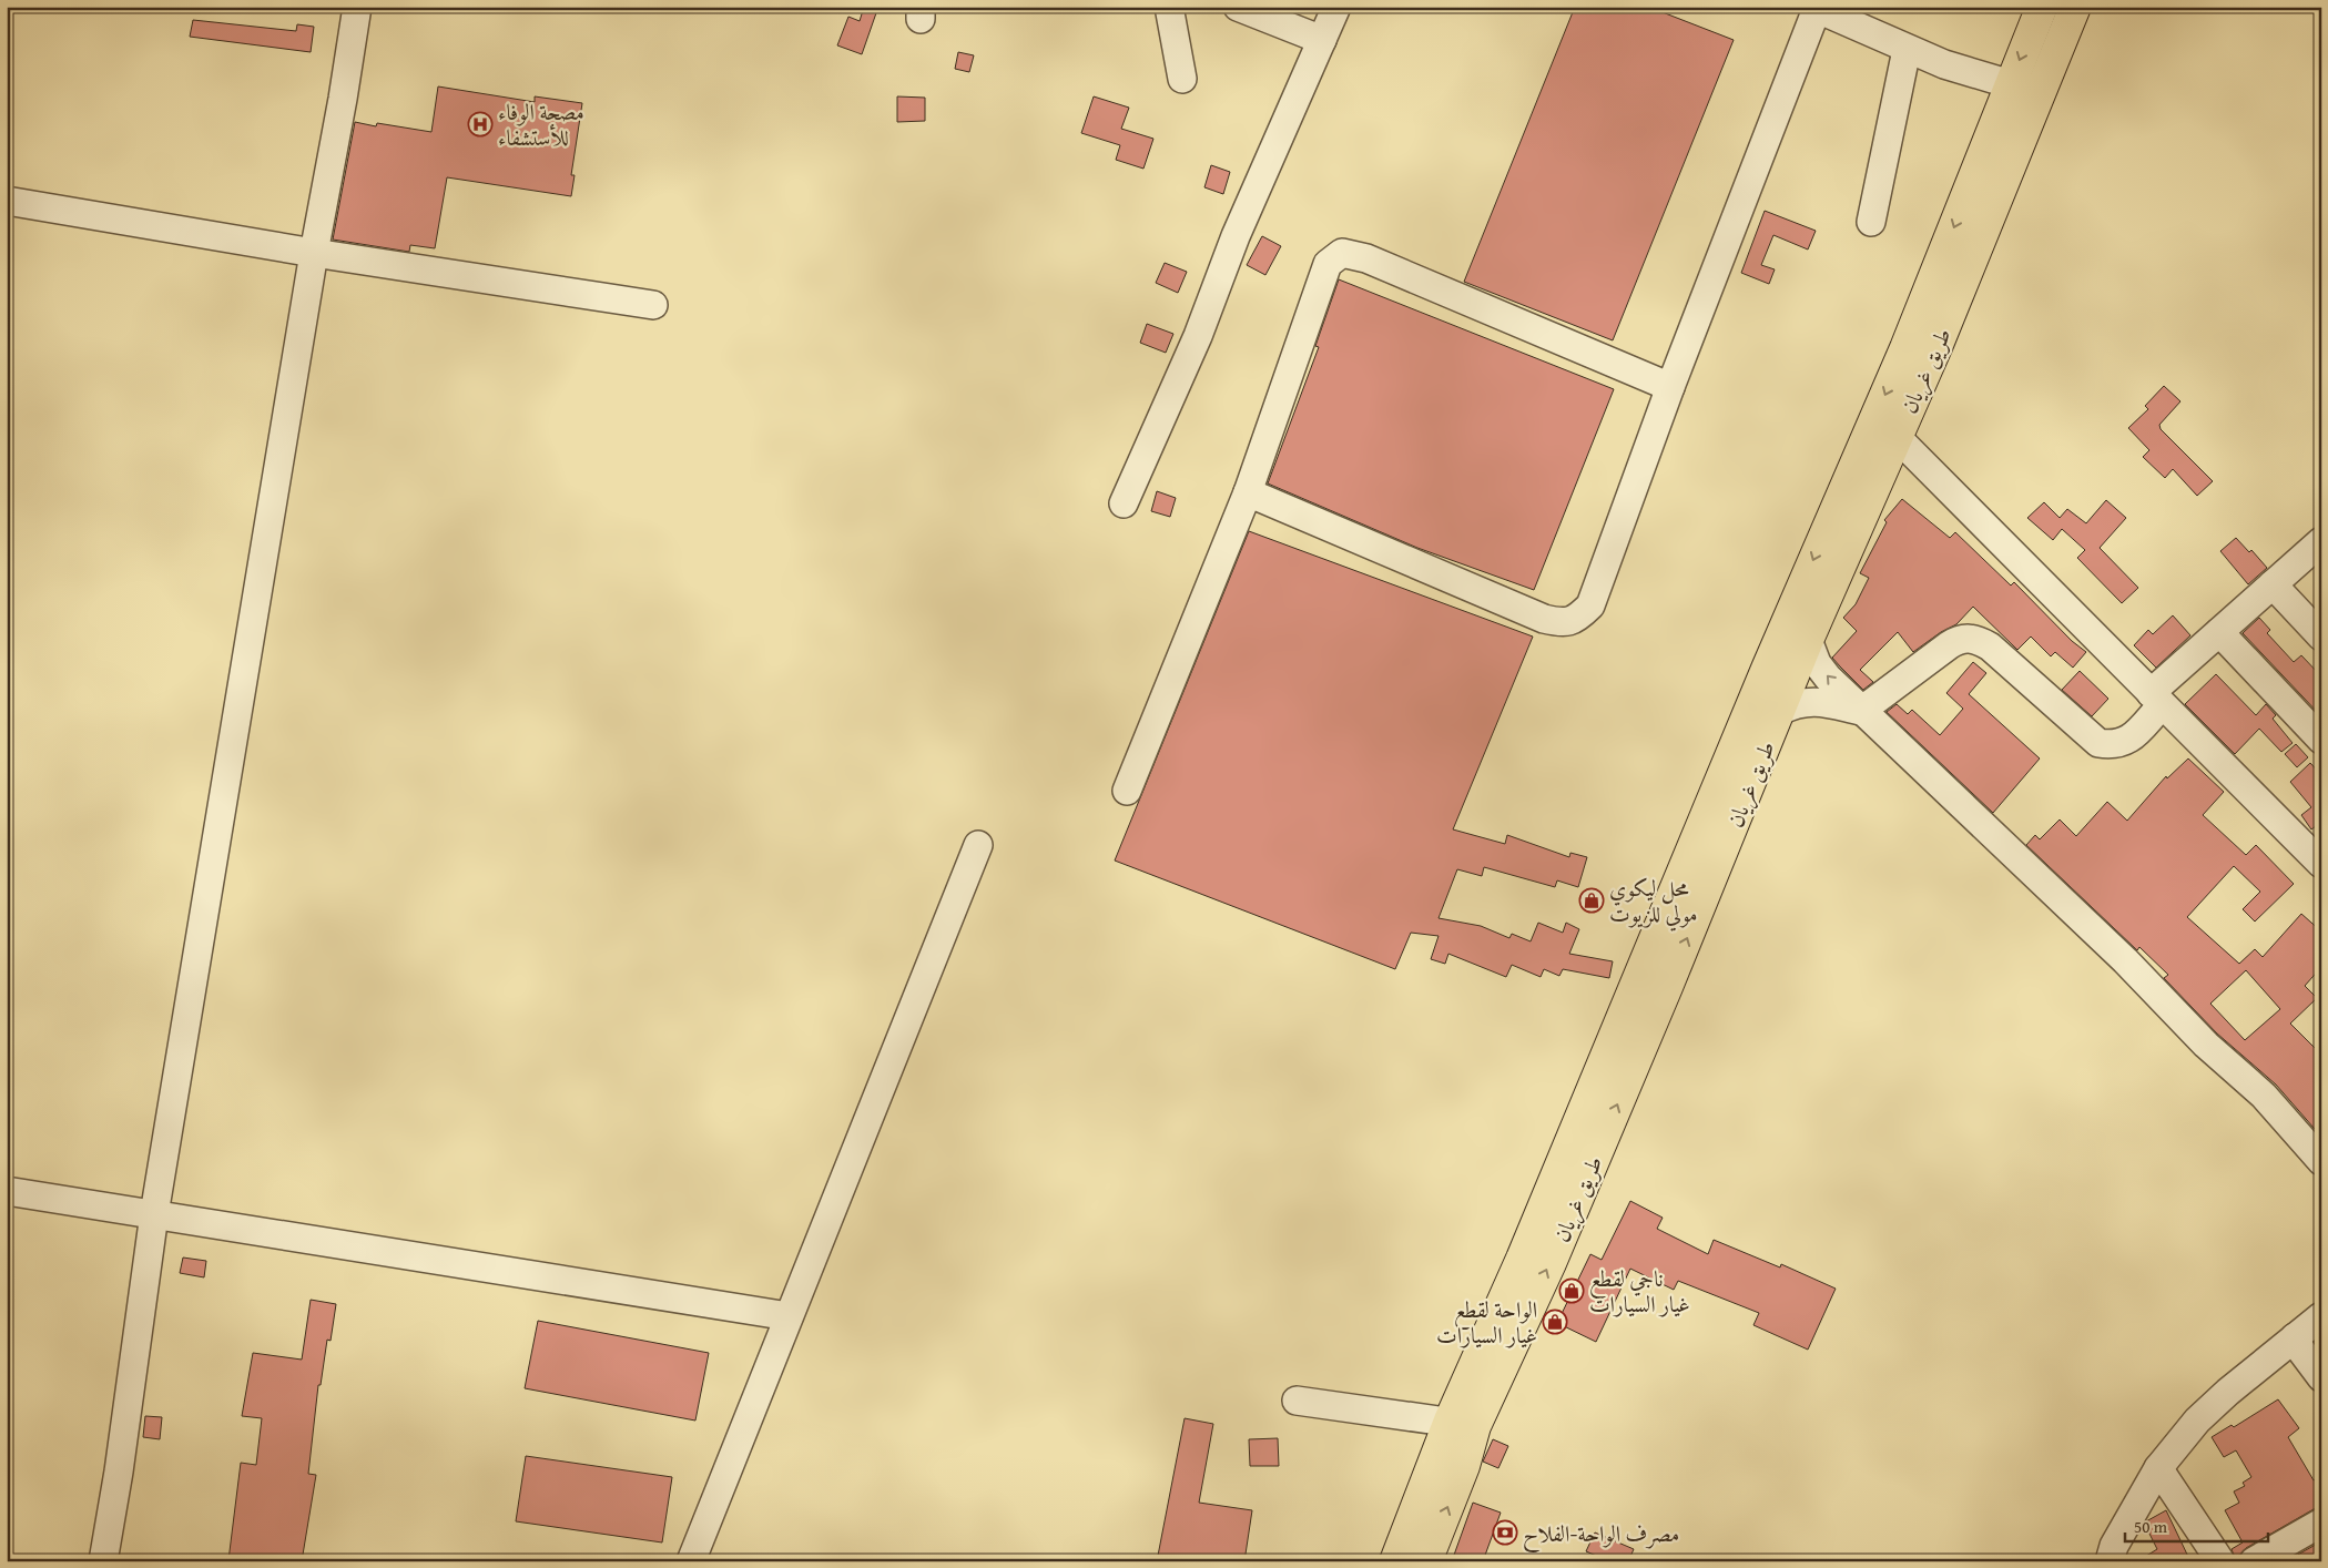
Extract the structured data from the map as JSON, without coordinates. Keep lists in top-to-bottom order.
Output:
{
  "streets": {
    "highway": ["طريق غريان"]
  },
  "places": {
    "hospital": ["مصحة الوفاء للأستشفاء"],
    "shop": ["محل ليكوي مولي للزيوت", "ناجي لقطع غيار السيارات", "الواحة لقطع غيار السيارات"],
    "bank": ["مصرف الواحة-الفلاح"]
  },
  "scale_bar": "50 m"
}
